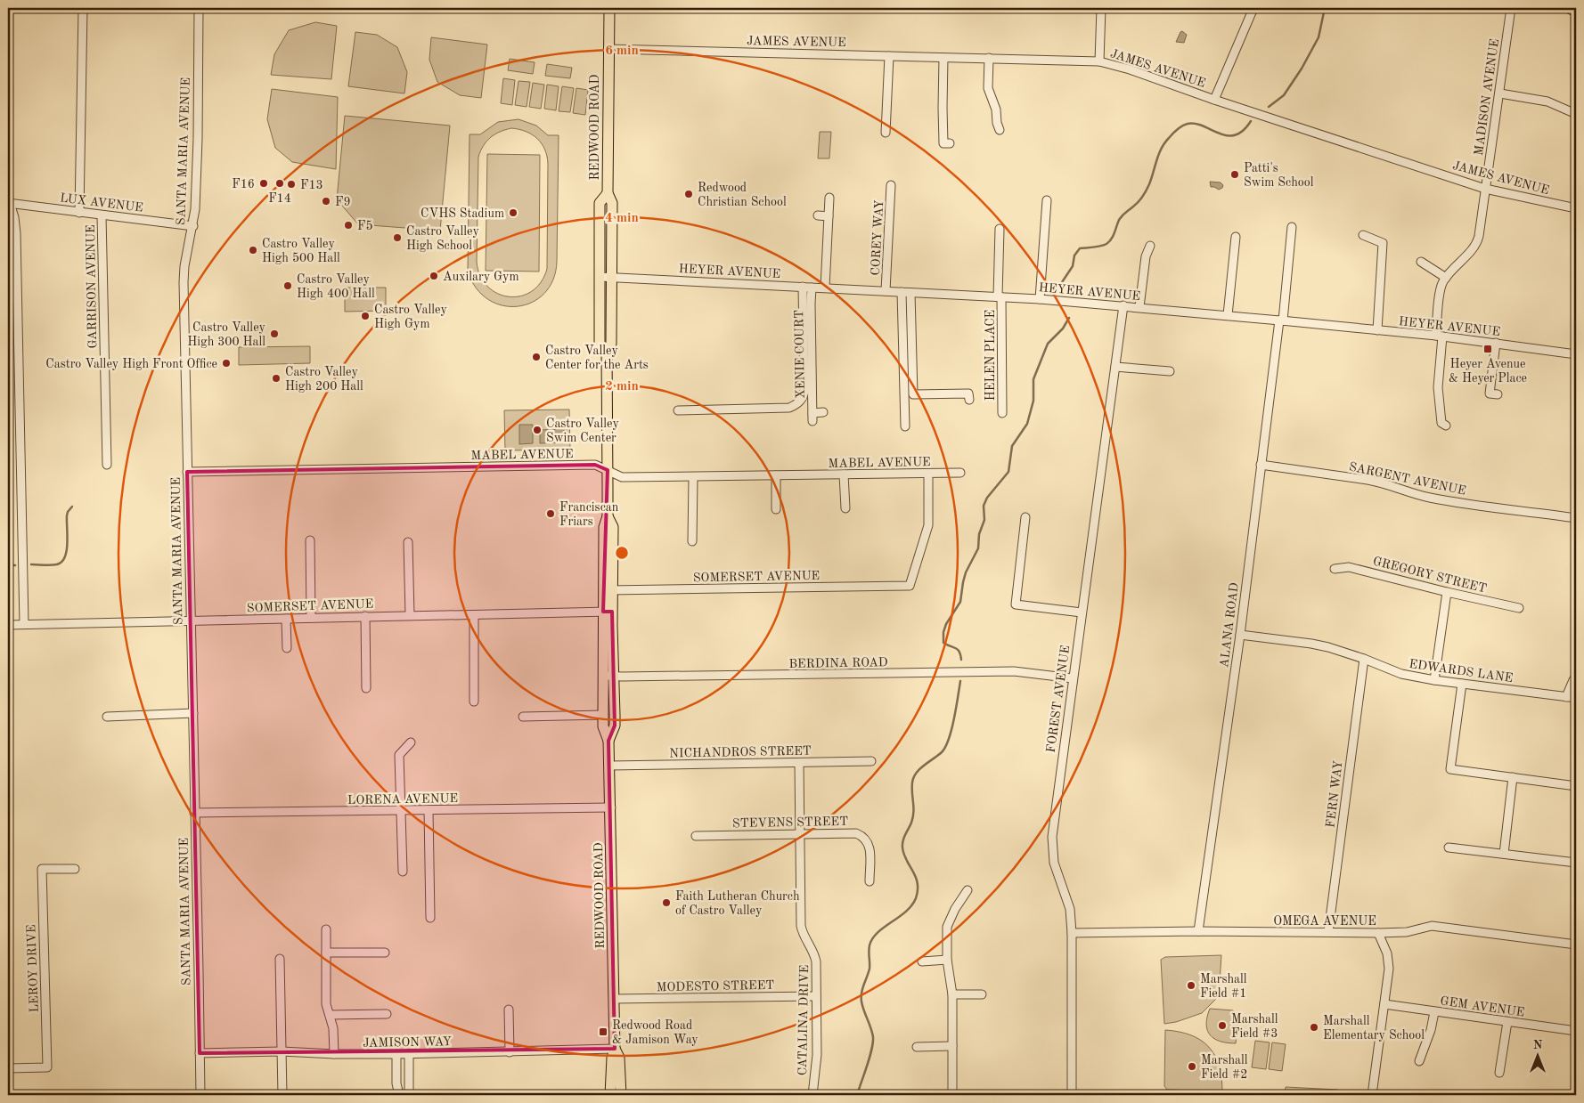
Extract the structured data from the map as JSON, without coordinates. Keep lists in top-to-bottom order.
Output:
{
  "streets": {
    "main road": ["REDWOOD ROAD"],
    "street": [
      "JAMES AVENUE",
      "MADISON AVENUE",
      "SANTA MARIA AVENUE",
      "LUX AVENUE",
      "COREY WAY",
      "HEYER AVENUE",
      "GARRISON AVENUE",
      "XENIE COURT",
      "HELEN PLACE",
      "MABEL AVENUE",
      "SARGENT AVENUE",
      "GREGORY STREET",
      "SOMERSET AVENUE",
      "ALANA ROAD",
      "BERDINA ROAD",
      "EDWARDS LANE",
      "FOREST AVENUE",
      "NICHANDROS STREET",
      "FERN WAY",
      "LORENA AVENUE",
      "STEVENS STREET",
      "OMEGA AVENUE",
      "LEROY DRIVE",
      "MODESTO STREET",
      "GEM AVENUE",
      "CATALINA DRIVE",
      "JAMISON WAY"
    ]
  },
  "crossings": [
    ["JAMES AVENUE", "MADISON AVENUE"],
    ["JAMES AVENUE", "REDWOOD ROAD"],
    ["MADISON AVENUE", "HEYER AVENUE"],
    ["REDWOOD ROAD", "HEYER AVENUE"],
    ["REDWOOD ROAD", "MABEL AVENUE"],
    ["REDWOOD ROAD", "SOMERSET AVENUE"],
    ["REDWOOD ROAD", "BERDINA ROAD"],
    ["REDWOOD ROAD", "NICHANDROS STREET"],
    ["REDWOOD ROAD", "LORENA AVENUE"],
    ["REDWOOD ROAD", "MODESTO STREET"],
    ["REDWOOD ROAD", "JAMISON WAY"],
    ["SANTA MARIA AVENUE", "LUX AVENUE"],
    ["SANTA MARIA AVENUE", "MABEL AVENUE"],
    ["SANTA MARIA AVENUE", "SOMERSET AVENUE"],
    ["SANTA MARIA AVENUE", "LORENA AVENUE"],
    ["SANTA MARIA AVENUE", "JAMISON WAY"],
    ["LUX AVENUE", "GARRISON AVENUE"],
    ["COREY WAY", "HEYER AVENUE"],
    ["HEYER AVENUE", "XENIE COURT"],
    ["HEYER AVENUE", "HELEN PLACE"],
    ["HEYER AVENUE", "ALANA ROAD"],
    ["HEYER AVENUE", "FOREST AVENUE"],
    ["MABEL AVENUE", "SOMERSET AVENUE"],
    ["SARGENT AVENUE", "ALANA ROAD"],
    ["ALANA ROAD", "EDWARDS LANE"],
    ["ALANA ROAD", "OMEGA AVENUE"],
    ["BERDINA ROAD", "FOREST AVENUE"],
    ["EDWARDS LANE", "FERN WAY"],
    ["FOREST AVENUE", "OMEGA AVENUE"],
    ["NICHANDROS STREET", "CATALINA DRIVE"],
    ["FERN WAY", "OMEGA AVENUE"],
    ["STEVENS STREET", "CATALINA DRIVE"],
    ["MODESTO STREET", "CATALINA DRIVE"]
  ],
  "places": {
    "other": [
      "Patti's Swim School",
      "F16",
      "F14",
      "F13",
      "Redwood Christian School",
      "F9",
      "CVHS Stadium",
      "F5",
      "Castro Valley High School",
      "Castro Valley High 500 Hall",
      "Auxilary Gym",
      "Castro Valley High 400 Hall",
      "Castro Valley High Gym",
      "Castro Valley High 300 Hall",
      "Castro Valley Center for the Arts",
      "Castro Valley High Front Office",
      "Castro Valley High 200 Hall",
      "Castro Valley Swim Center",
      "Franciscan Friars",
      "Faith Lutheran Church of Castro Valley",
      "Marshall Field #1",
      "Marshall Field #3",
      "Marshall Elementary School",
      "Marshall Field #2"
    ],
    "transit": ["Heyer Avenue & Heyer Place", "Redwood Road & Jamison Way"]
  },
  "north": "top",
  "rings": ["6 min", "4 min", "2 min"]
}
